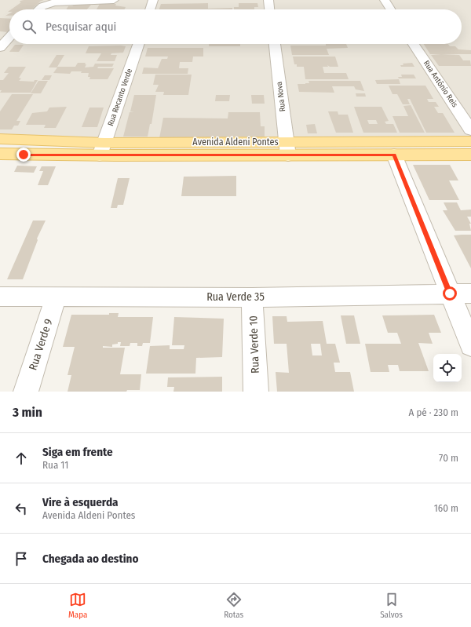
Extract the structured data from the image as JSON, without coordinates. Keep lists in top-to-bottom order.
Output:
{
  "streets": {
    "main road": ["Avenida Aldeni Pontes"],
    "street": [
      "Rua Antônio Reis",
      "Rua Nova",
      "Rua Recanto Verde",
      "Rua Verde 35",
      "Rua Verde 9",
      "Rua Verde 10"
    ]
  },
  "crossings": [
    ["Rua Nova", "Avenida Aldeni Pontes"],
    ["Rua Recanto Verde", "Avenida Aldeni Pontes"],
    ["Rua Verde 35", "Rua Verde 9"],
    ["Rua Verde 35", "Rua Verde 10"]
  ],
  "page": {
    "search": "Pesquisar aqui",
    "heading": ["3 min", "A pé · 230 m"],
    "list": [
      ["Siga em frente", "Rua 11", "70 m"],
      ["Vire à esquerda", "Avenida Aldeni Pontes", "160 m"],
      "Chegada ao destino"
    ],
    "nav": ["Mapa", "Rotas", "Salvos"]
  }
}
